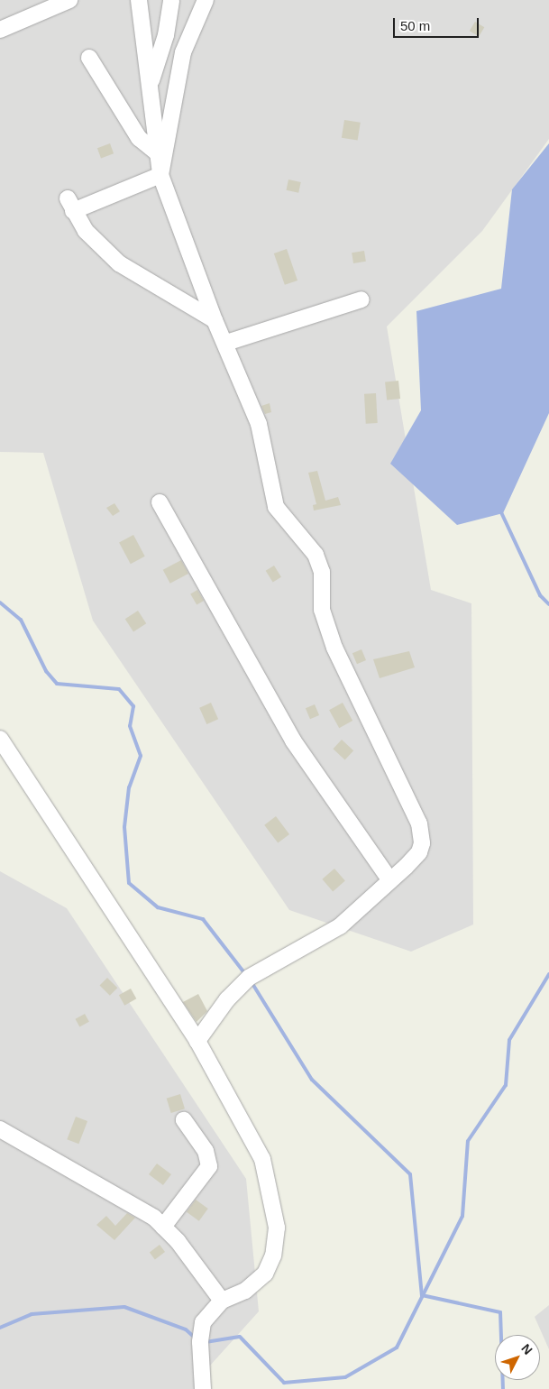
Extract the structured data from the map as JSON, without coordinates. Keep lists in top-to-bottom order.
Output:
{
  "scale_bar": "50 m",
  "north": "top right"
}
